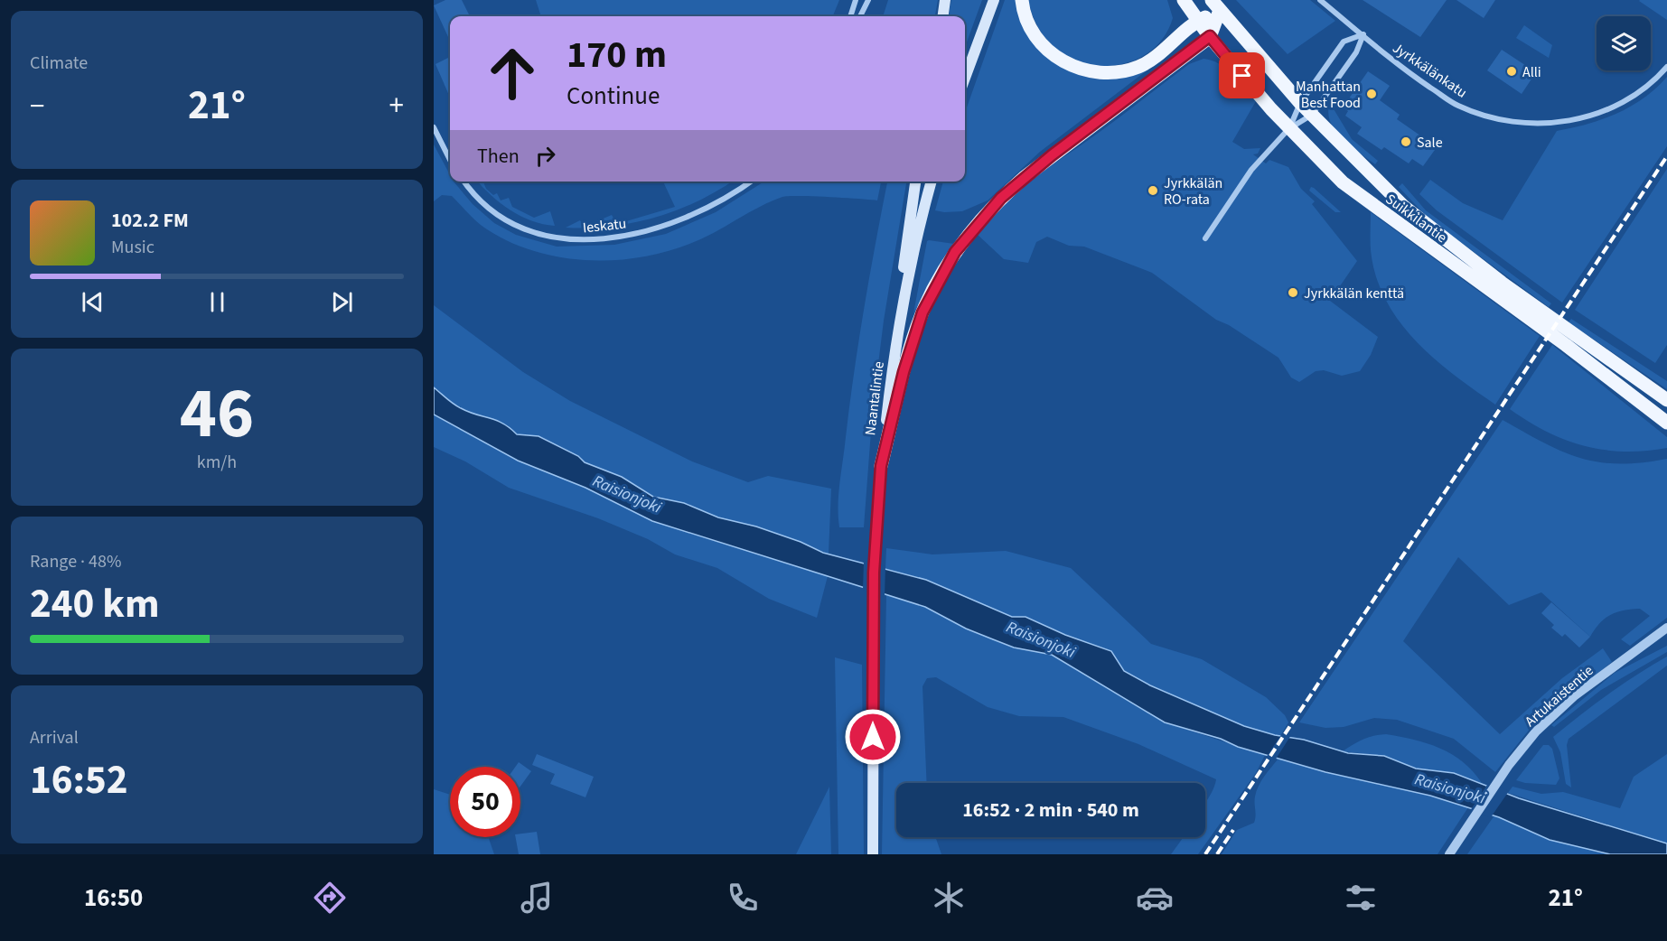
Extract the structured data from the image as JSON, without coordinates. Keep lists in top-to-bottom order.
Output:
{
  "streets": {
    "main road": ["Suikkilantie", "Naantalintie"],
    "street": ["Jyrkkälänkatu", "Ieskatu", "Artukaistentie"]
  },
  "water": ["Raisionjoki"],
  "places": [
    "Alli",
    "Manhattan Best Food",
    "Sale",
    "Jyrkkälän RO-rata",
    "Jyrkkälän kenttä"
  ],
  "page": {
    "tile": [
      "Climate",
      ["46", "km/h"],
      ["Range · 48%", "240 km"],
      ["Arrival", "16:52"]
    ],
    "turn": ["170 m", "Continue"],
    "heat": ["−", "21°", "+"],
    "then": "Then",
    "song": ["102.2 FM", "Music"],
    "limit": "50",
    "trip": "16:52 · 2 min · 540 m",
    "tabs": ["16:50", "21°"]
  }
}
